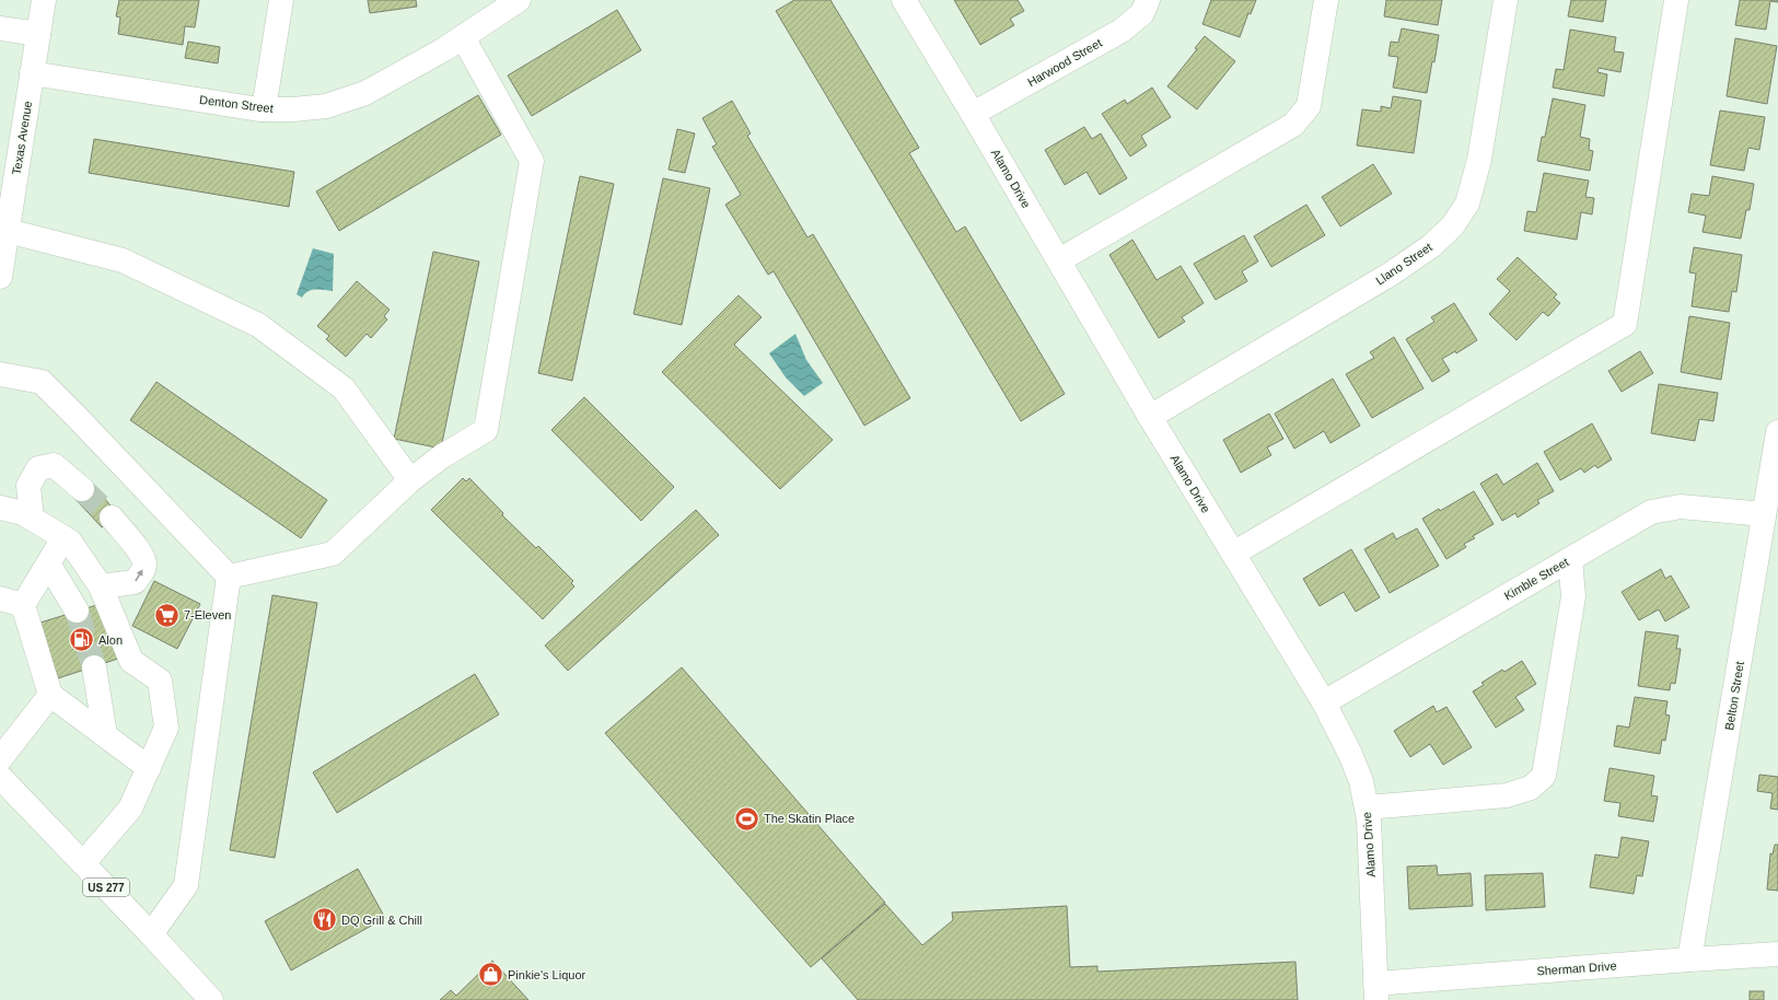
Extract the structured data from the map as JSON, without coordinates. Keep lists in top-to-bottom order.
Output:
{
  "streets": {
    "main road": [
      "Harwood Street",
      "Denton Street",
      "Texas Avenue",
      "Alamo Drive",
      "Llano Street",
      "Kimble Street",
      "Belton Street",
      "US 277",
      "Sherman Drive"
    ]
  },
  "crossings": [
    ["Harwood Street", "Alamo Drive"],
    ["Denton Street", "Texas Avenue"],
    ["Alamo Drive", "Llano Street"],
    ["Alamo Drive", "Kimble Street"],
    ["Alamo Drive", "Sherman Drive"],
    ["Kimble Street", "Belton Street"],
    ["Belton Street", "Sherman Drive"]
  ],
  "places": {
    "supermarket": ["7-Eleven"],
    "fuel station": ["Alon"],
    "sports": ["The Skatin Place"],
    "restaurant": ["DQ Grill & Chill"],
    "shop": ["Pinkie's Liquor"]
  }
}
